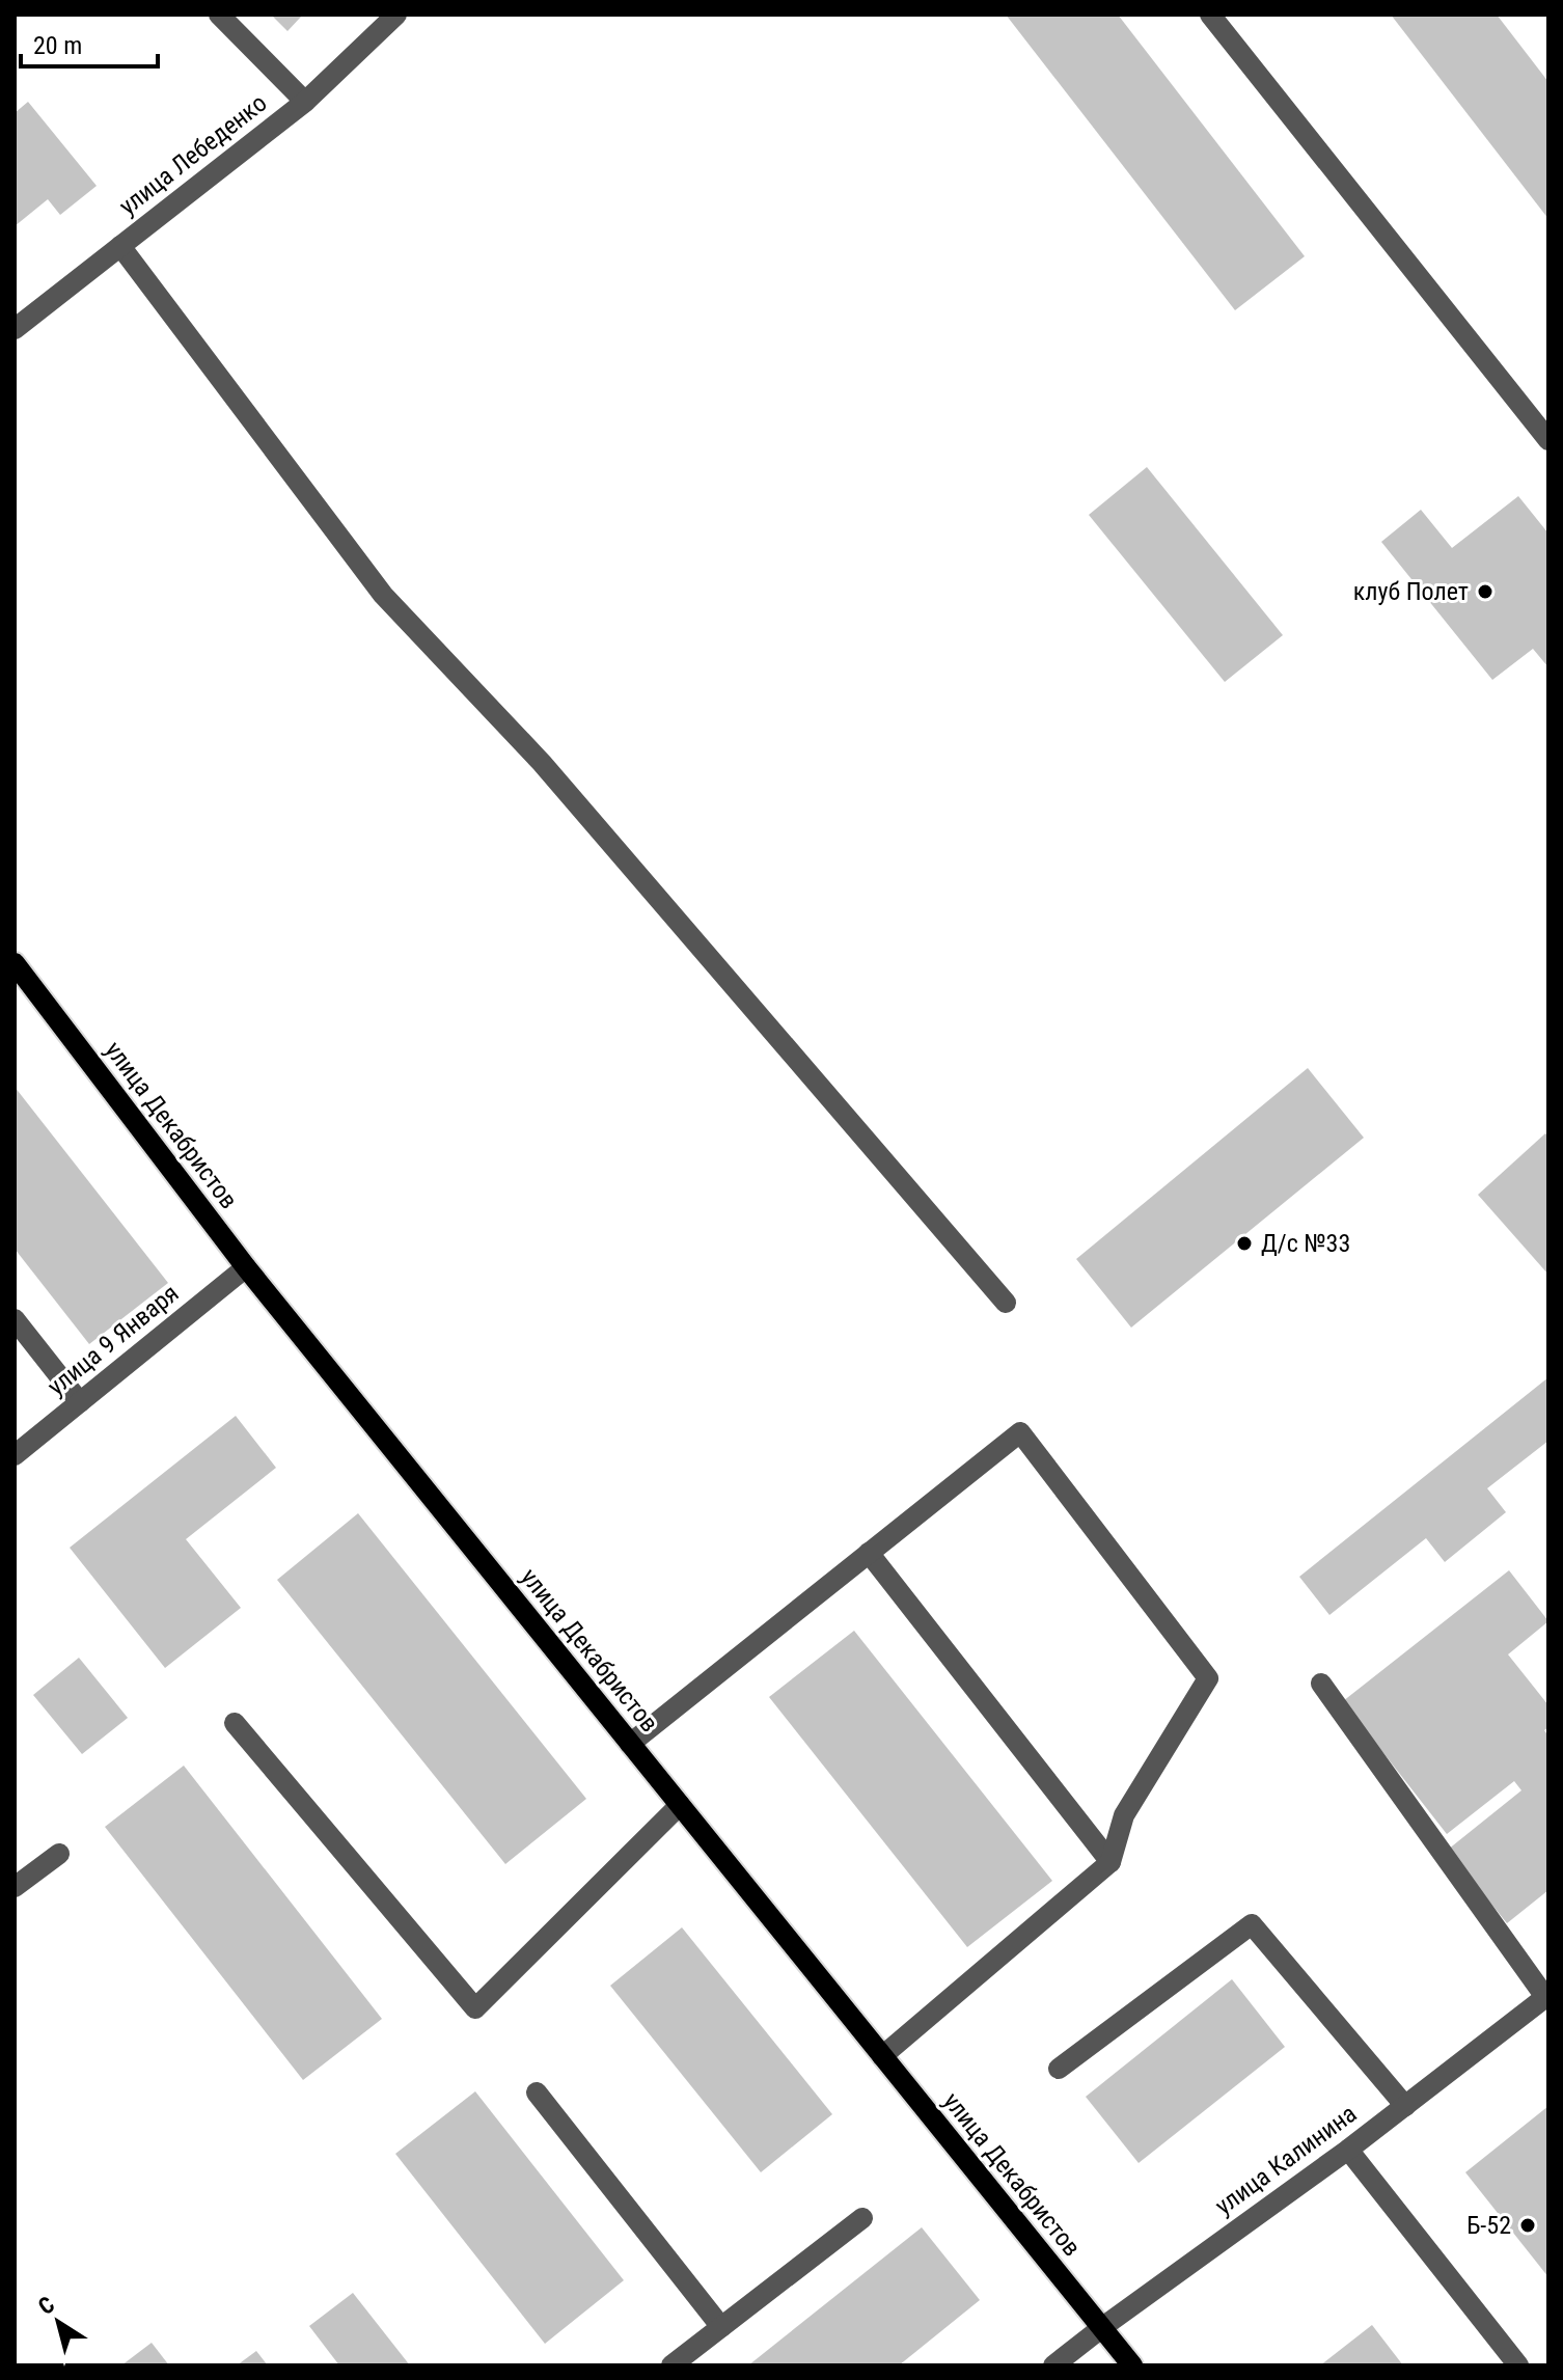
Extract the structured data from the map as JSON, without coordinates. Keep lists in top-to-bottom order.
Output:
{
  "streets": {
    "main road": ["улица Декабристов"],
    "street": ["улица Лебеденко", "улица 9 Января", "улица Калинина"]
  },
  "crossings": [
    ["улица Декабристов", "улица 9 Января"],
    ["улица Декабристов", "улица Калинина"]
  ],
  "places": ["клуб Полет", "Д/с №33", "Б-52"],
  "scale_bar": "20 m",
  "north": "top left"
}
